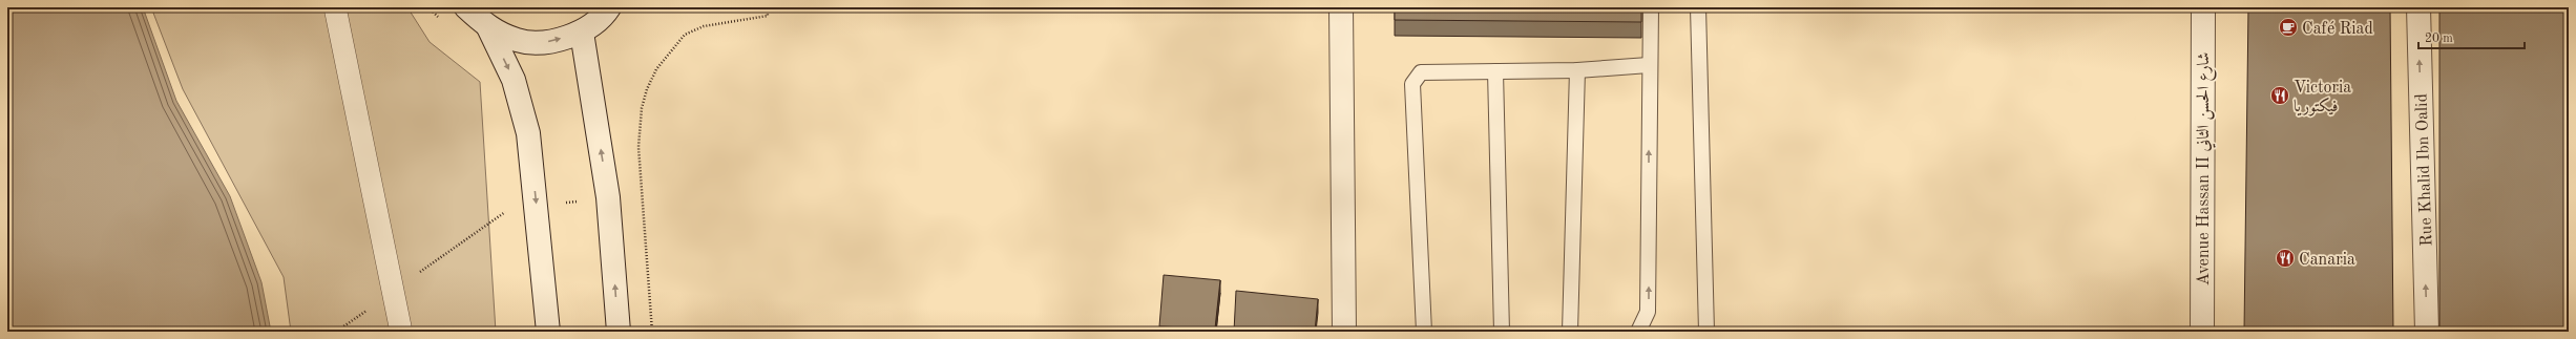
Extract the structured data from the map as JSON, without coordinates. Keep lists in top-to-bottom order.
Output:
{
  "streets": {
    "street": ["Avenue Hassan II شارع الحسن الثاني", "Rue Khalid Ibn Oalid"]
  },
  "one_way": ["Rue Khalid Ibn Oalid"],
  "places": {
    "cafe": ["Café Riad"],
    "restaurant": ["Victoria فيكتوريا", "Canaria"]
  },
  "scale_bar": "20 m"
}
